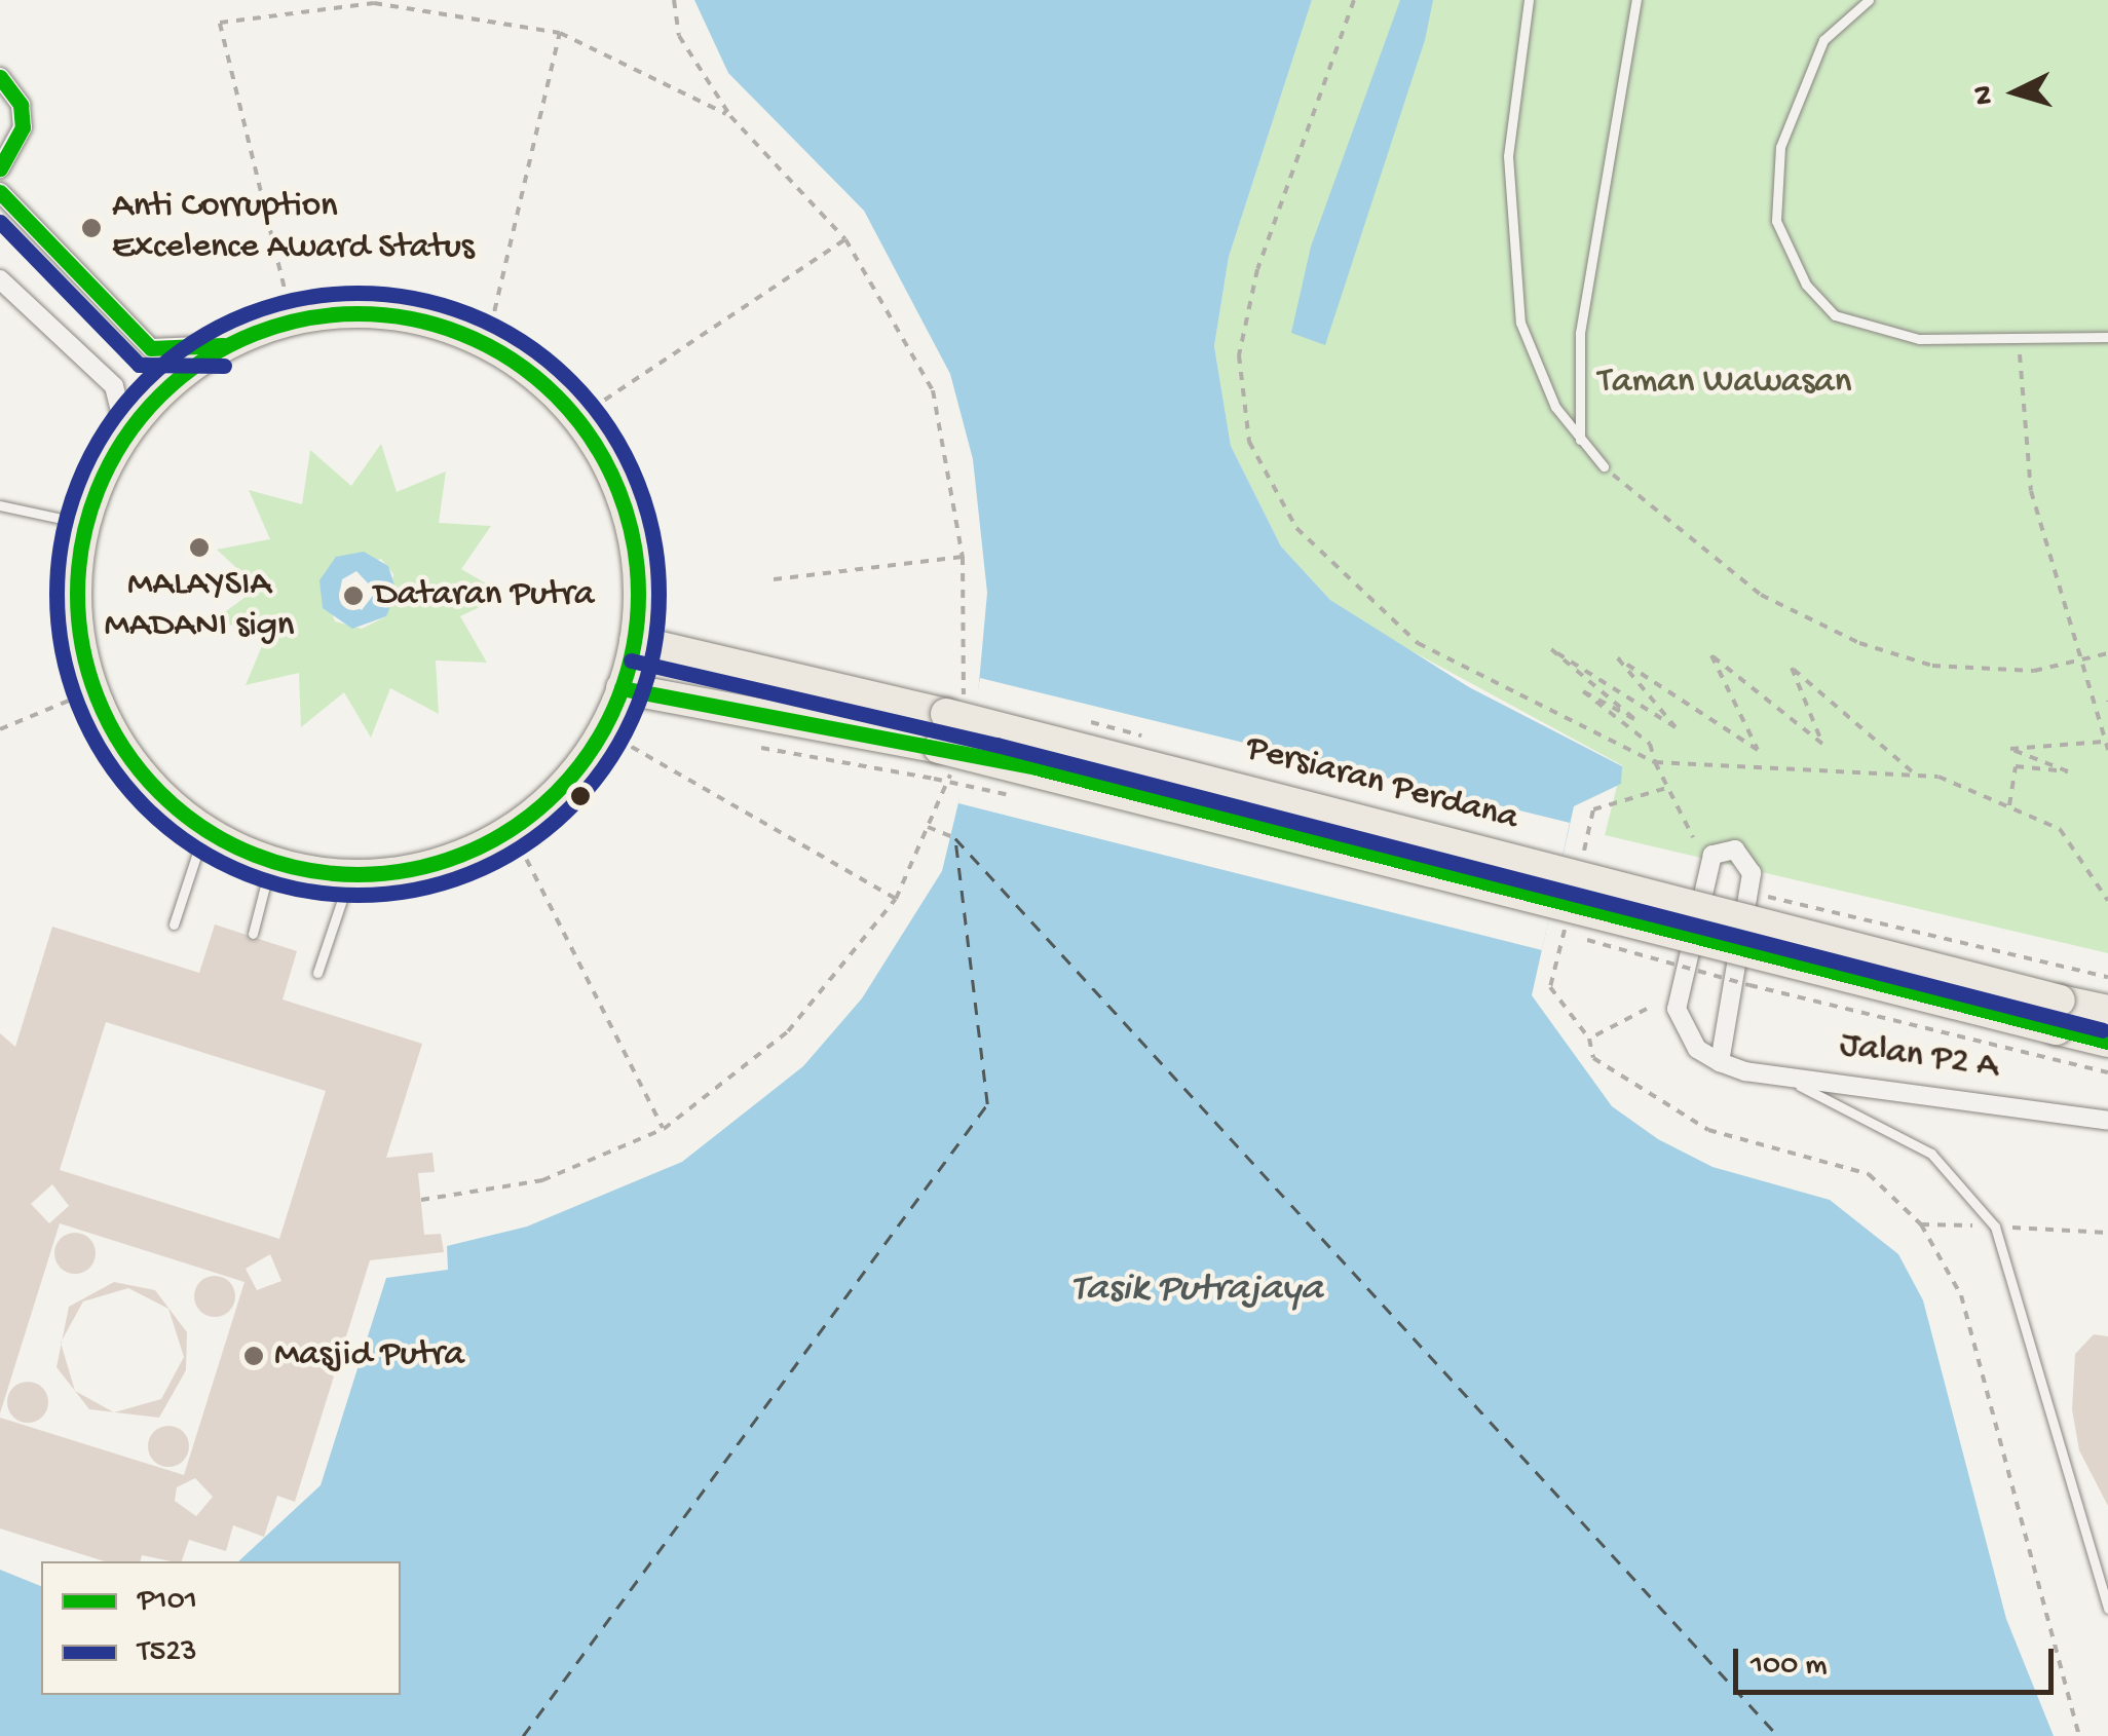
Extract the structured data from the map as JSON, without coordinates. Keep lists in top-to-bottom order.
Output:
{
  "streets": {
    "main road": ["Persiaran Perdana"],
    "street": ["Jalan P2 A"]
  },
  "water": ["Tasik Putrajaya"],
  "parks": ["Taman Wawasan"],
  "places": [
    "Anti Corruption Excelence Award Status",
    "MALAYSIA MADANI sign",
    "Dataran Putra",
    "Masjid Putra"
  ],
  "lines": ["transit line P101", "transit line T523"],
  "legend": ["P101", "T523"],
  "scale_bar": "100 m",
  "north": "left"
}
